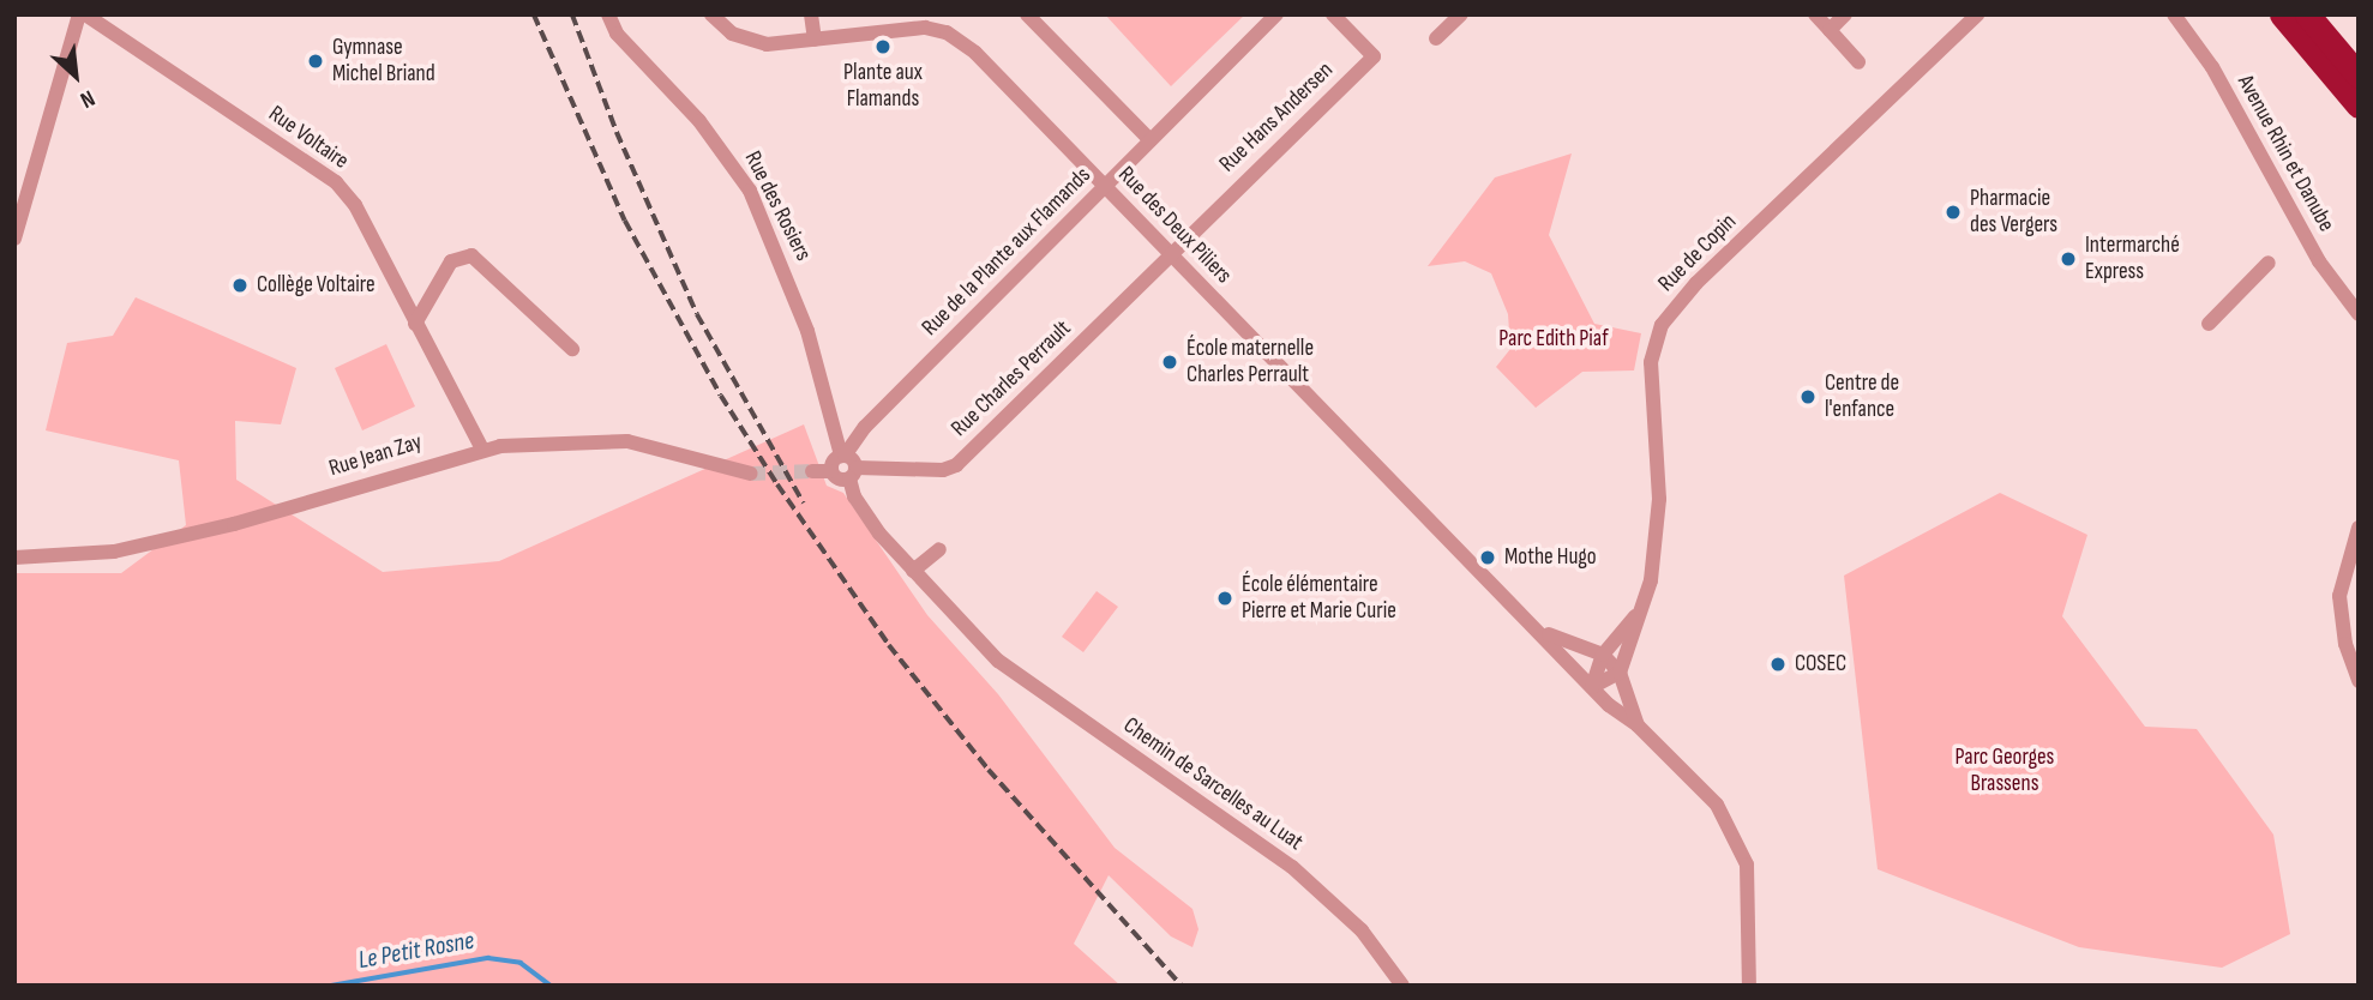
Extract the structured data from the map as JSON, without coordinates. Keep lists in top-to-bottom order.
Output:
{
  "streets": {
    "street": [
      "Rue Hans Andersen",
      "Rue Voltaire",
      "Avenue Rhin et Danube",
      "Rue des Rosiers",
      "Rue des Deux Piliers",
      "Rue de la Plante aux Flamands",
      "Rue de Copin",
      "Rue Charles Perrault",
      "Rue Jean Zay",
      "Chemin de Sarcelles au Luat"
    ]
  },
  "crossings": [
    ["Rue Hans Andersen", "Rue des Deux Piliers"],
    ["Rue Hans Andersen", "Rue Charles Perrault"],
    ["Rue Voltaire", "Rue Jean Zay"],
    ["Rue des Rosiers", "Rue de la Plante aux Flamands"],
    ["Rue des Deux Piliers", "Rue de la Plante aux Flamands"],
    ["Rue des Deux Piliers", "Rue de Copin"],
    ["Rue des Deux Piliers", "Rue Charles Perrault"],
    ["Rue de la Plante aux Flamands", "Rue Charles Perrault"]
  ],
  "water": ["Le Petit Rosne"],
  "parks": ["Parc Edith Piaf", "Parc Georges Brassens"],
  "places": [
    "Plante aux Flamands",
    "Gymnase Michel Briand",
    "Pharmacie des Vergers",
    "Intermarché Express",
    "Collège Voltaire",
    "École maternelle Charles Perrault",
    "Centre de l'enfance",
    "Mothe Hugo",
    "École élémentaire Pierre et Marie Curie",
    "COSEC"
  ],
  "north": "bottom right"
}
